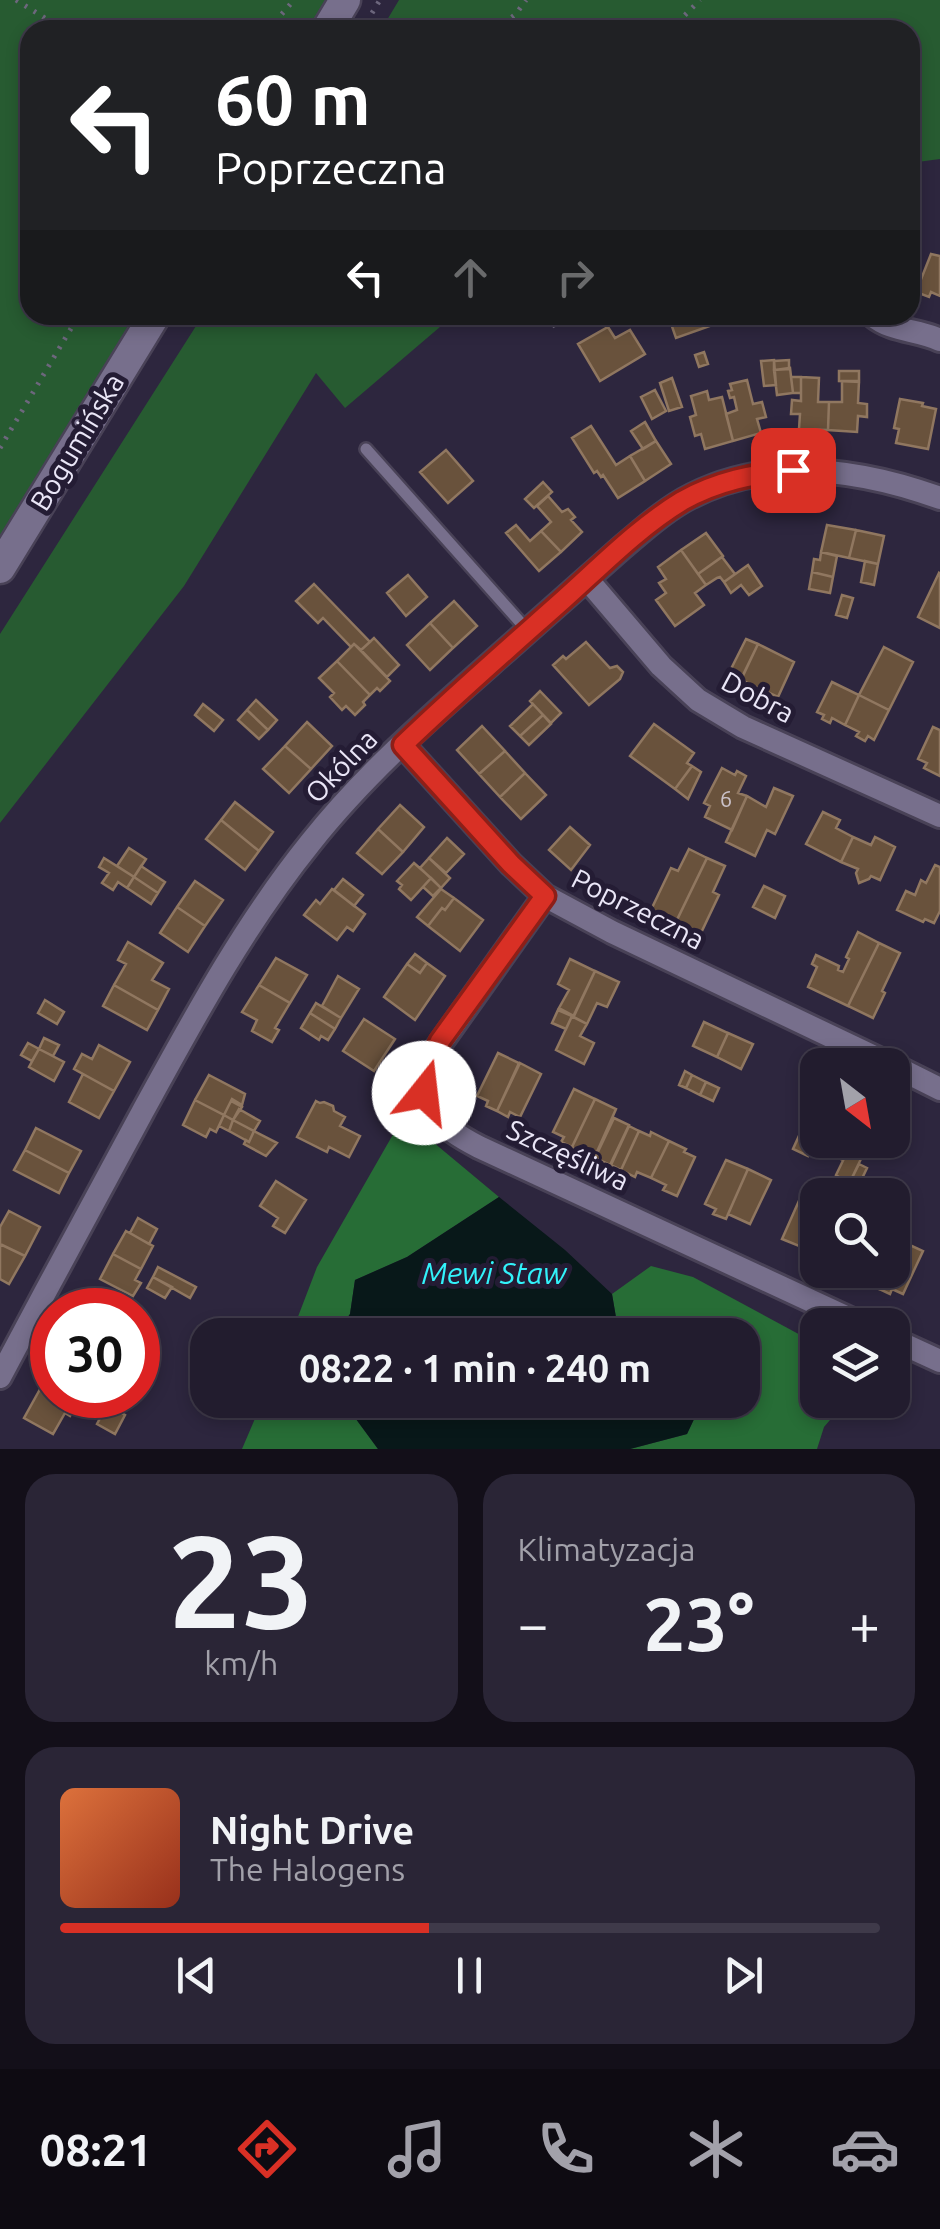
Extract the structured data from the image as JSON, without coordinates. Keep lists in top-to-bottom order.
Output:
{
  "streets": {
    "street": [
      "Bogumińska",
      "Dobra",
      "Okólna",
      "Poprzeczna",
      "Szczęśliwa"
    ]
  },
  "crossings": [
    ["Dobra", "Okólna"],
    ["Okólna", "Poprzeczna"],
    ["Poprzeczna", "Szczęśliwa"]
  ],
  "water": ["Mewi Staw"],
  "house_numbers": ["6"],
  "north": "bottom right",
  "page": {
    "turn": ["60 m", "Poprzeczna"],
    "limit": "30",
    "trip": "08:22 · 1 min · 240 m",
    "tile": [
      ["23", "km/h"],
      "Klimatyzacja"
    ],
    "heat": ["−", "23°", "+"],
    "song": ["Night Drive", "The Halogens"],
    "tabs": "08:21"
  }
}
